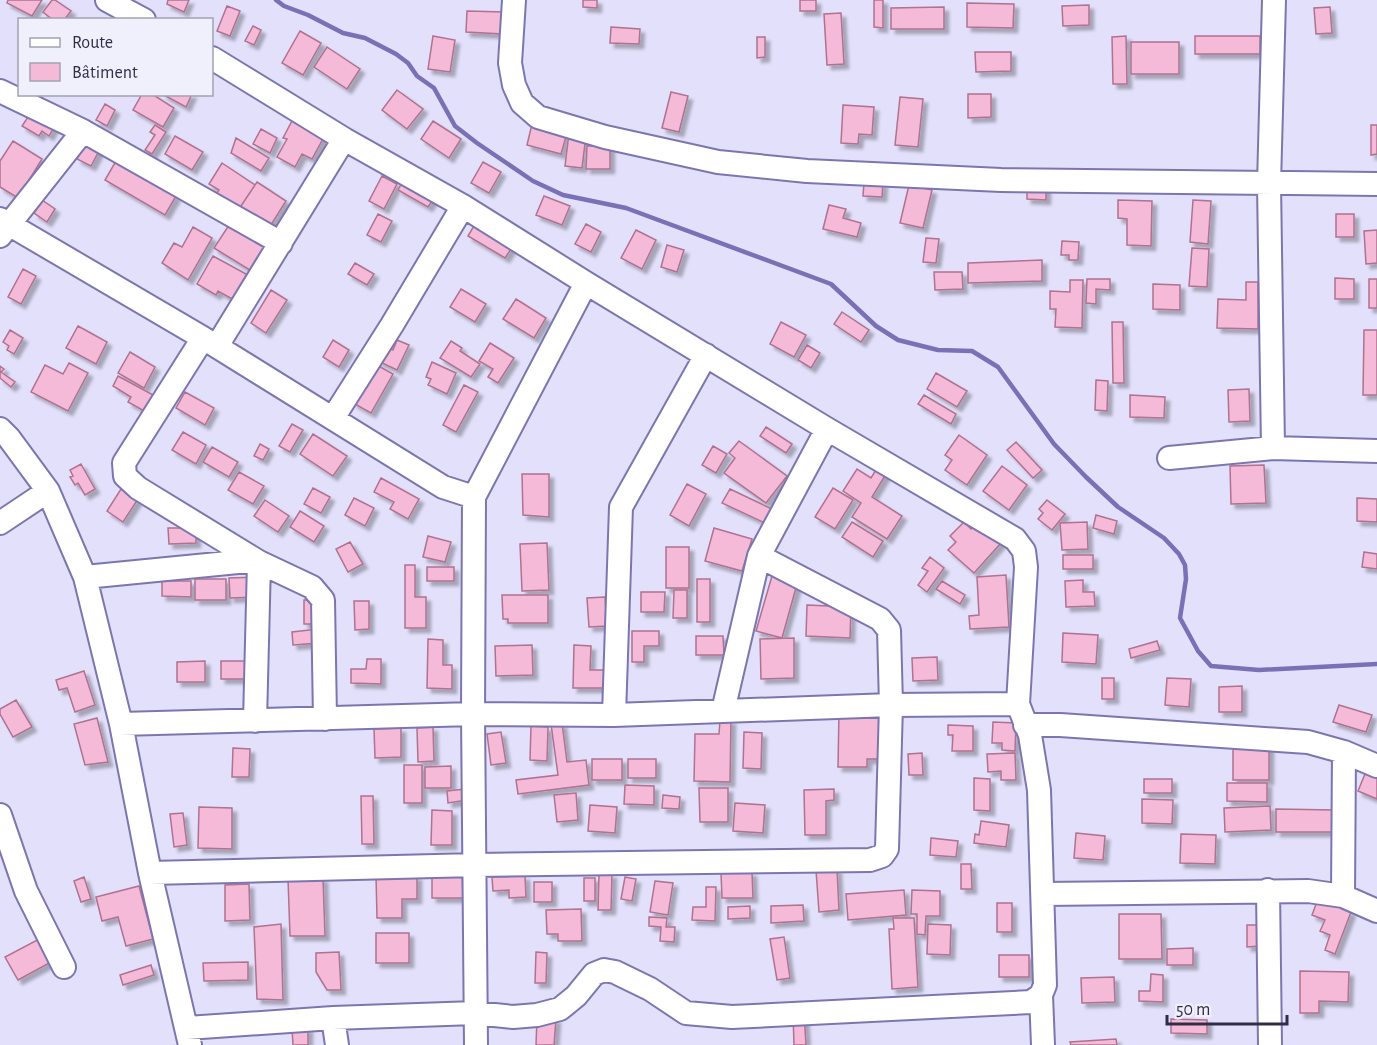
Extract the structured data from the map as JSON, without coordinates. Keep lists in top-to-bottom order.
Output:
{
  "legend": ["Route", "Bâtiment"],
  "scale_bar": "50 m"
}
